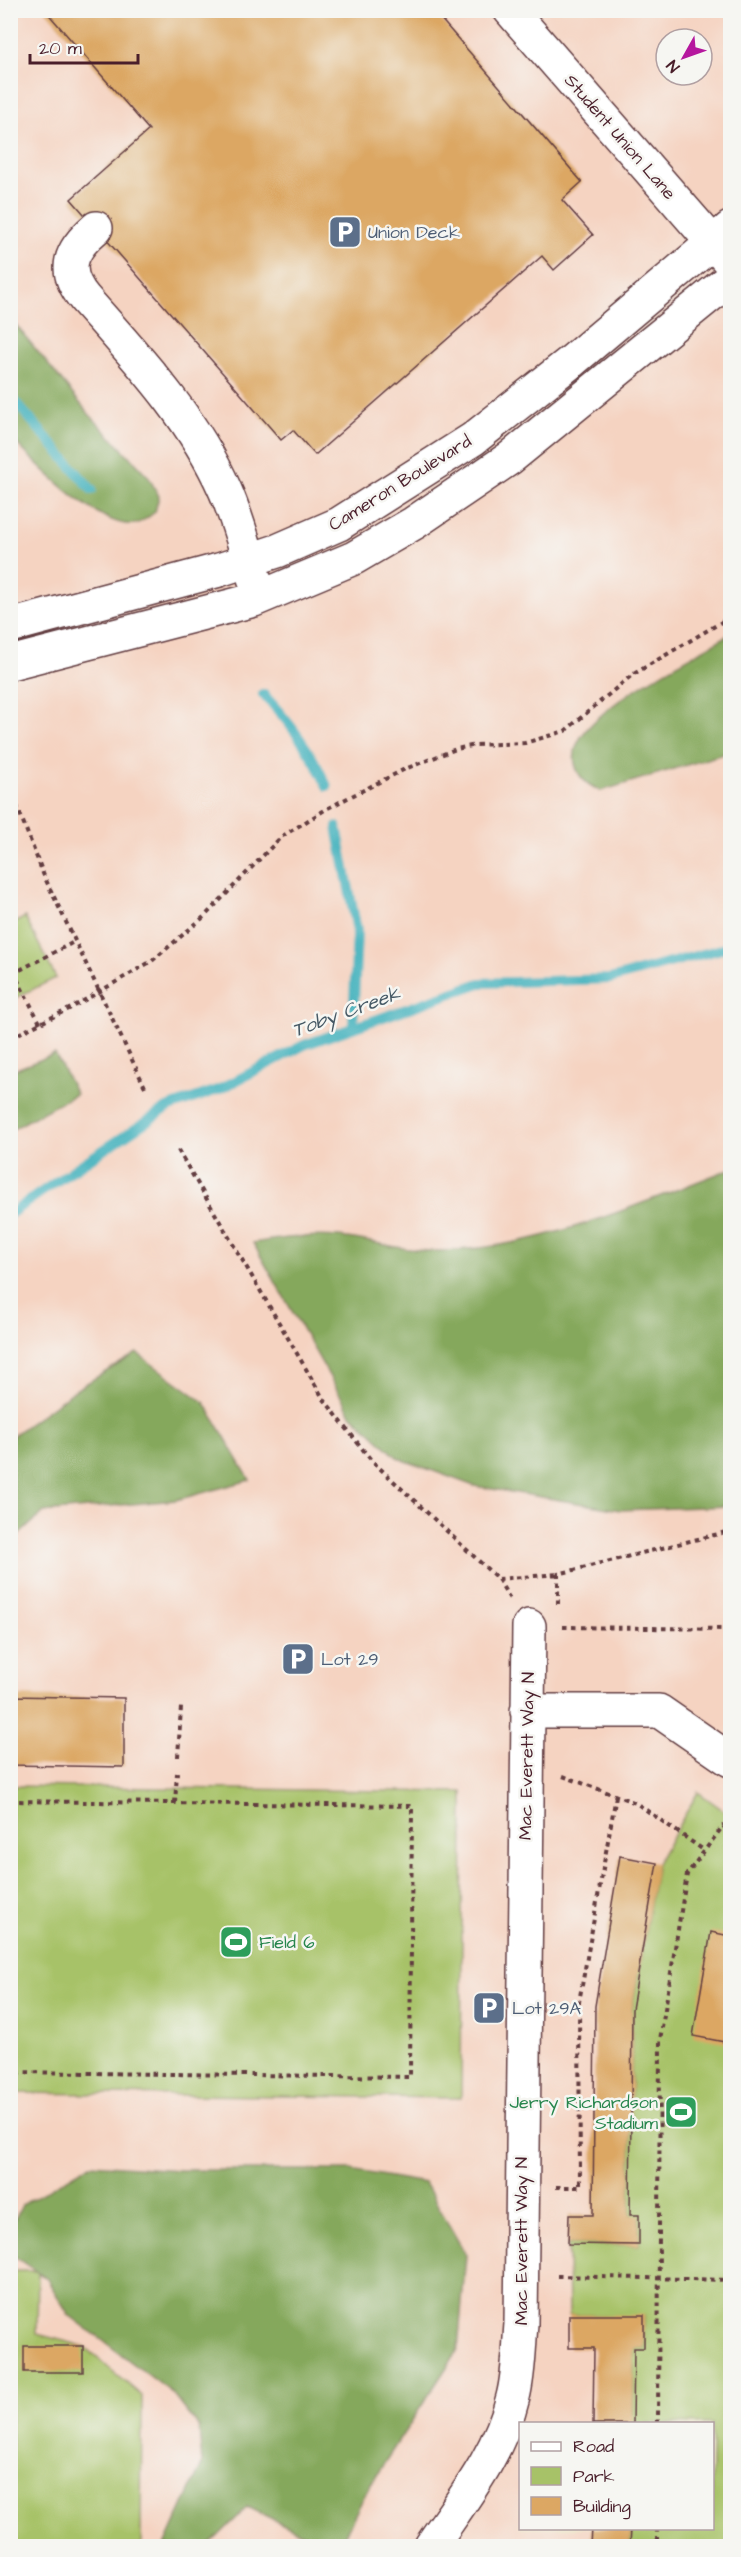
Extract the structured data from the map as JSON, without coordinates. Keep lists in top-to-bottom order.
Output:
{
  "streets": {
    "street": ["Student Union Lane", "Cameron Boulevard", "Mac Everett Way N"]
  },
  "crossings": [
    ["Student Union Lane", "Cameron Boulevard"]
  ],
  "water": ["Toby Creek"],
  "places": {
    "parking": ["Union Deck", "Lot 29", "Lot 29A"],
    "sports": ["Field 6", "Jerry Richardson Stadium"]
  },
  "legend": ["Road", "Park", "Building"],
  "scale_bar": "20 m",
  "north": "bottom left"
}
